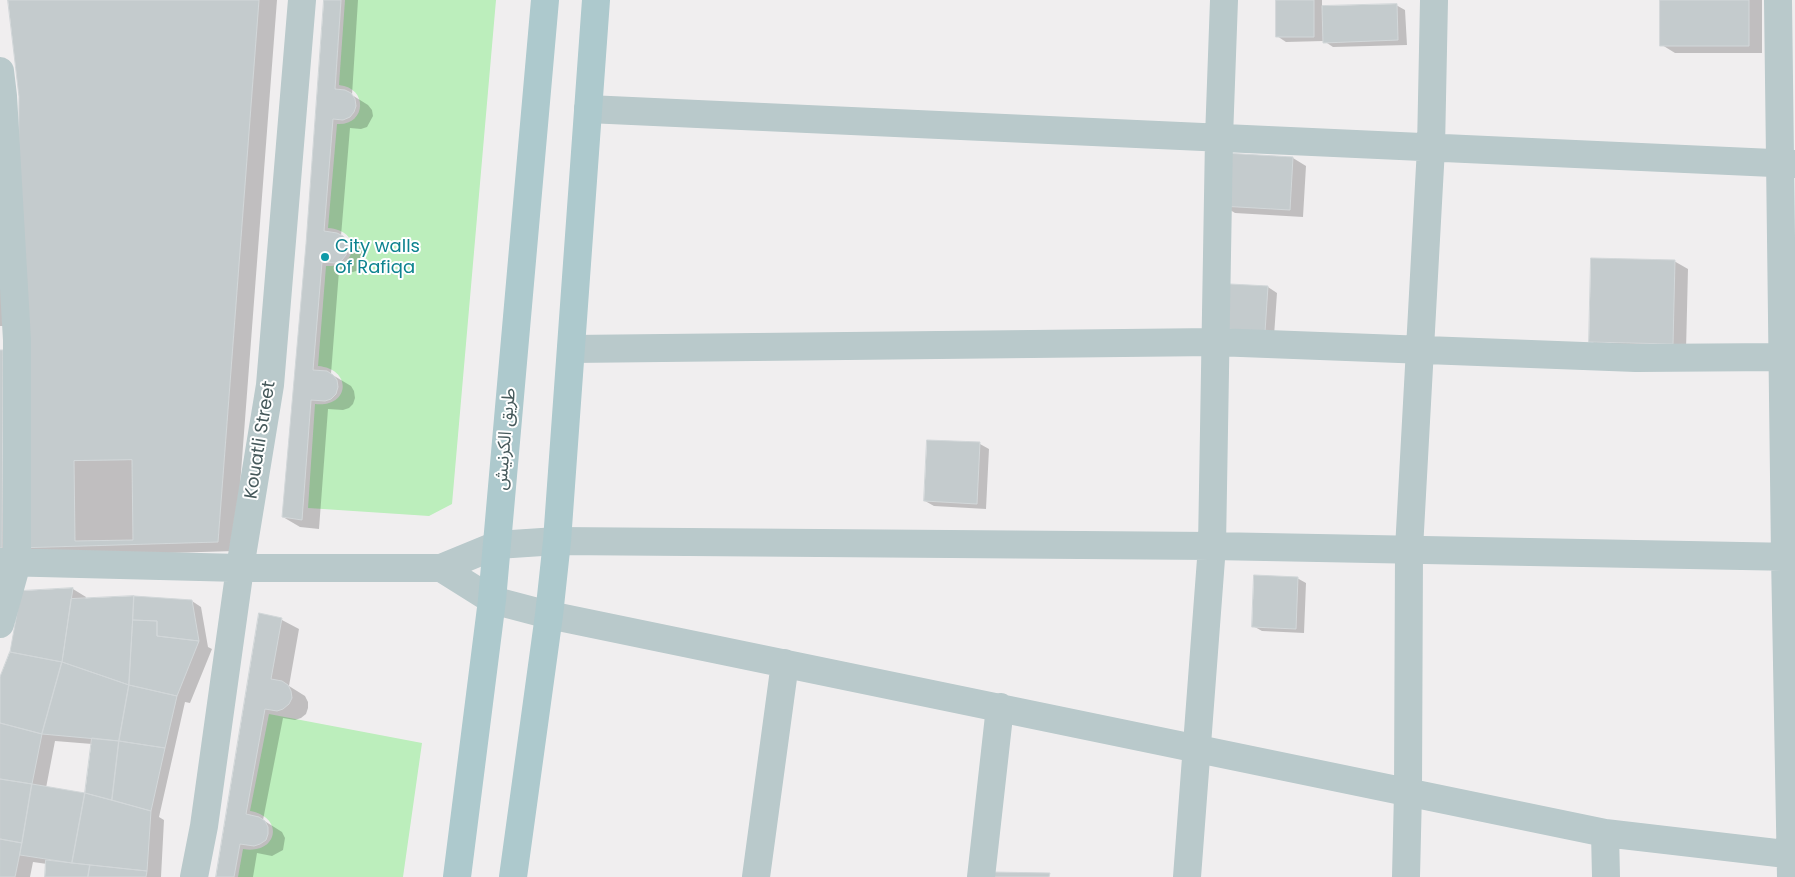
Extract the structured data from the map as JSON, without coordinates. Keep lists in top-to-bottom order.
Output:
{
  "streets": {
    "main road": ["طريق الكرنيش"],
    "street": ["Kouatli Street"]
  },
  "places": ["City walls of Rafiqa"]
}
